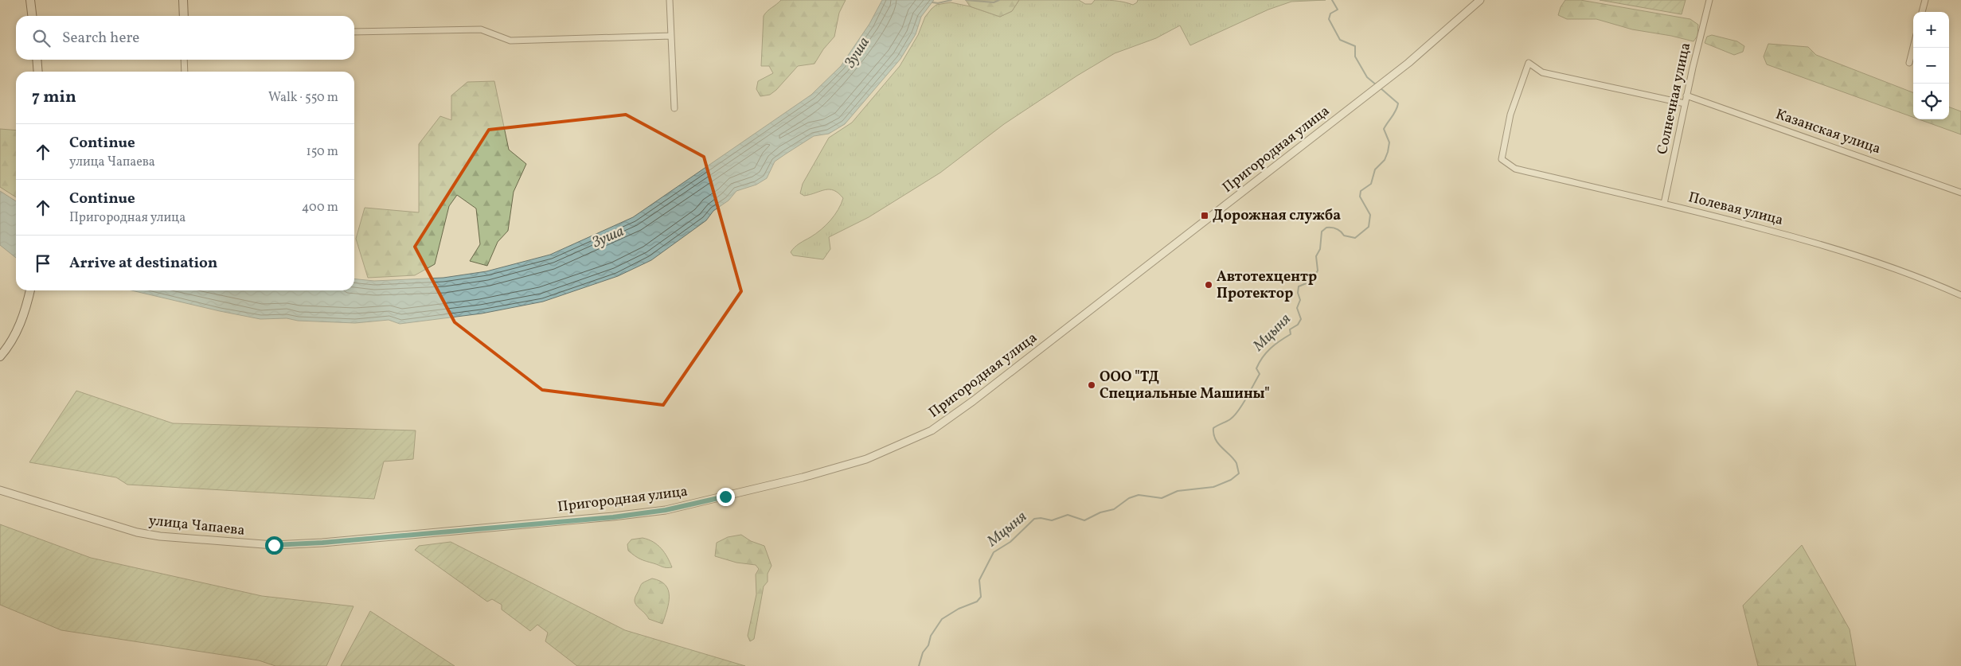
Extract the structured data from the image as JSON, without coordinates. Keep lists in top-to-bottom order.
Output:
{
  "streets": {
    "street": [
      "Солнечная улица",
      "Казанская улица",
      "Пригородная улица",
      "Полевая улица",
      "улица Чапаева"
    ]
  },
  "crossings": [
    ["Солнечная улица", "Казанская улица"],
    ["Солнечная улица", "Полевая улица"],
    ["Пригородная улица", "улица Чапаева"]
  ],
  "water": ["Зуша", "Мцыня"],
  "places": {
    "transit": ["Дорожная служба"],
    "other": ["Автотехцентр Протектор", "ООО \"ТД Специальные Машины\""]
  },
  "page": {
    "map_buttons": ["+", "−"],
    "search": "Search here",
    "heading": ["7 min", "Walk · 550 m"],
    "list": [
      ["Continue", "улица Чапаева", "150 m"],
      ["Continue", "Пригородная улица", "400 m"],
      "Arrive at destination"
    ]
  }
}
